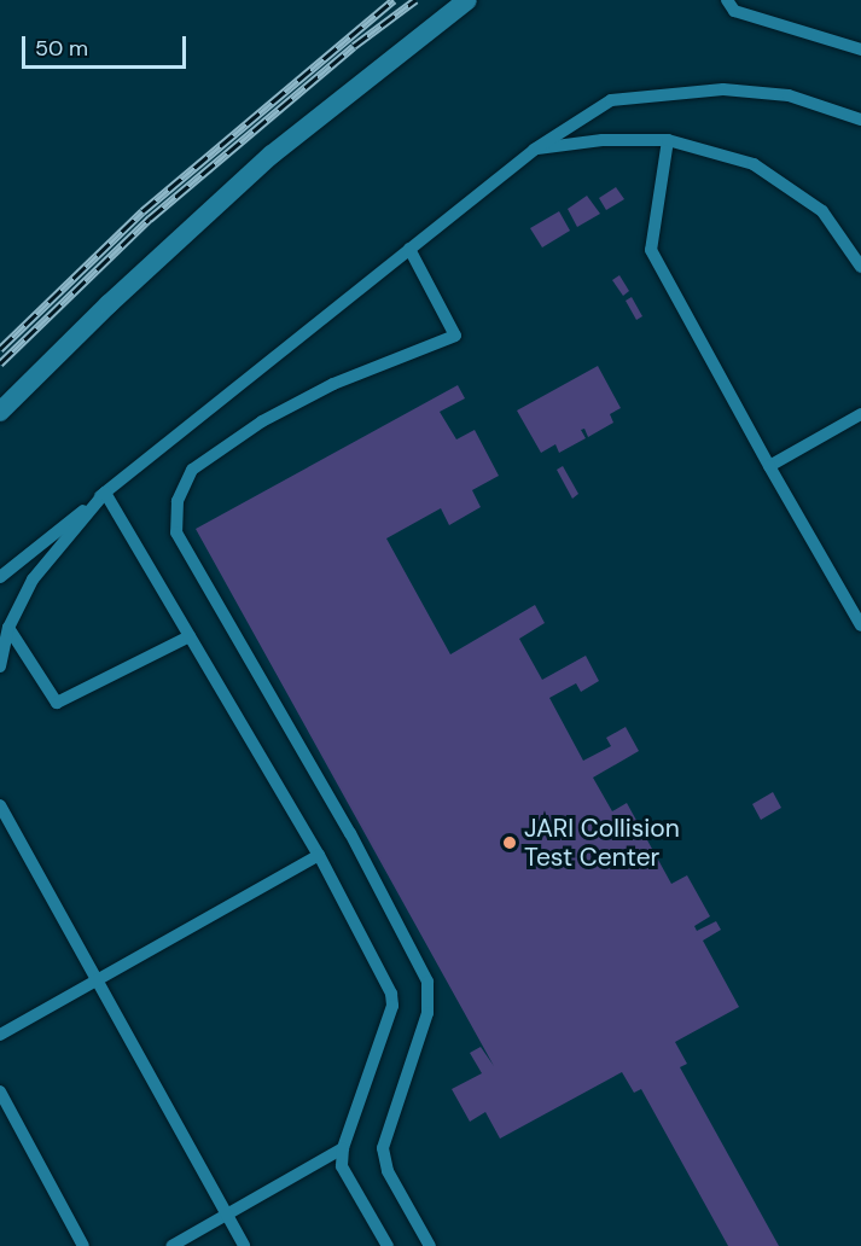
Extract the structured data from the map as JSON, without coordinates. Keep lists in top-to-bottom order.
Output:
{
  "places": ["JARI Collision Test Center"],
  "scale_bar": "50 m"
}
